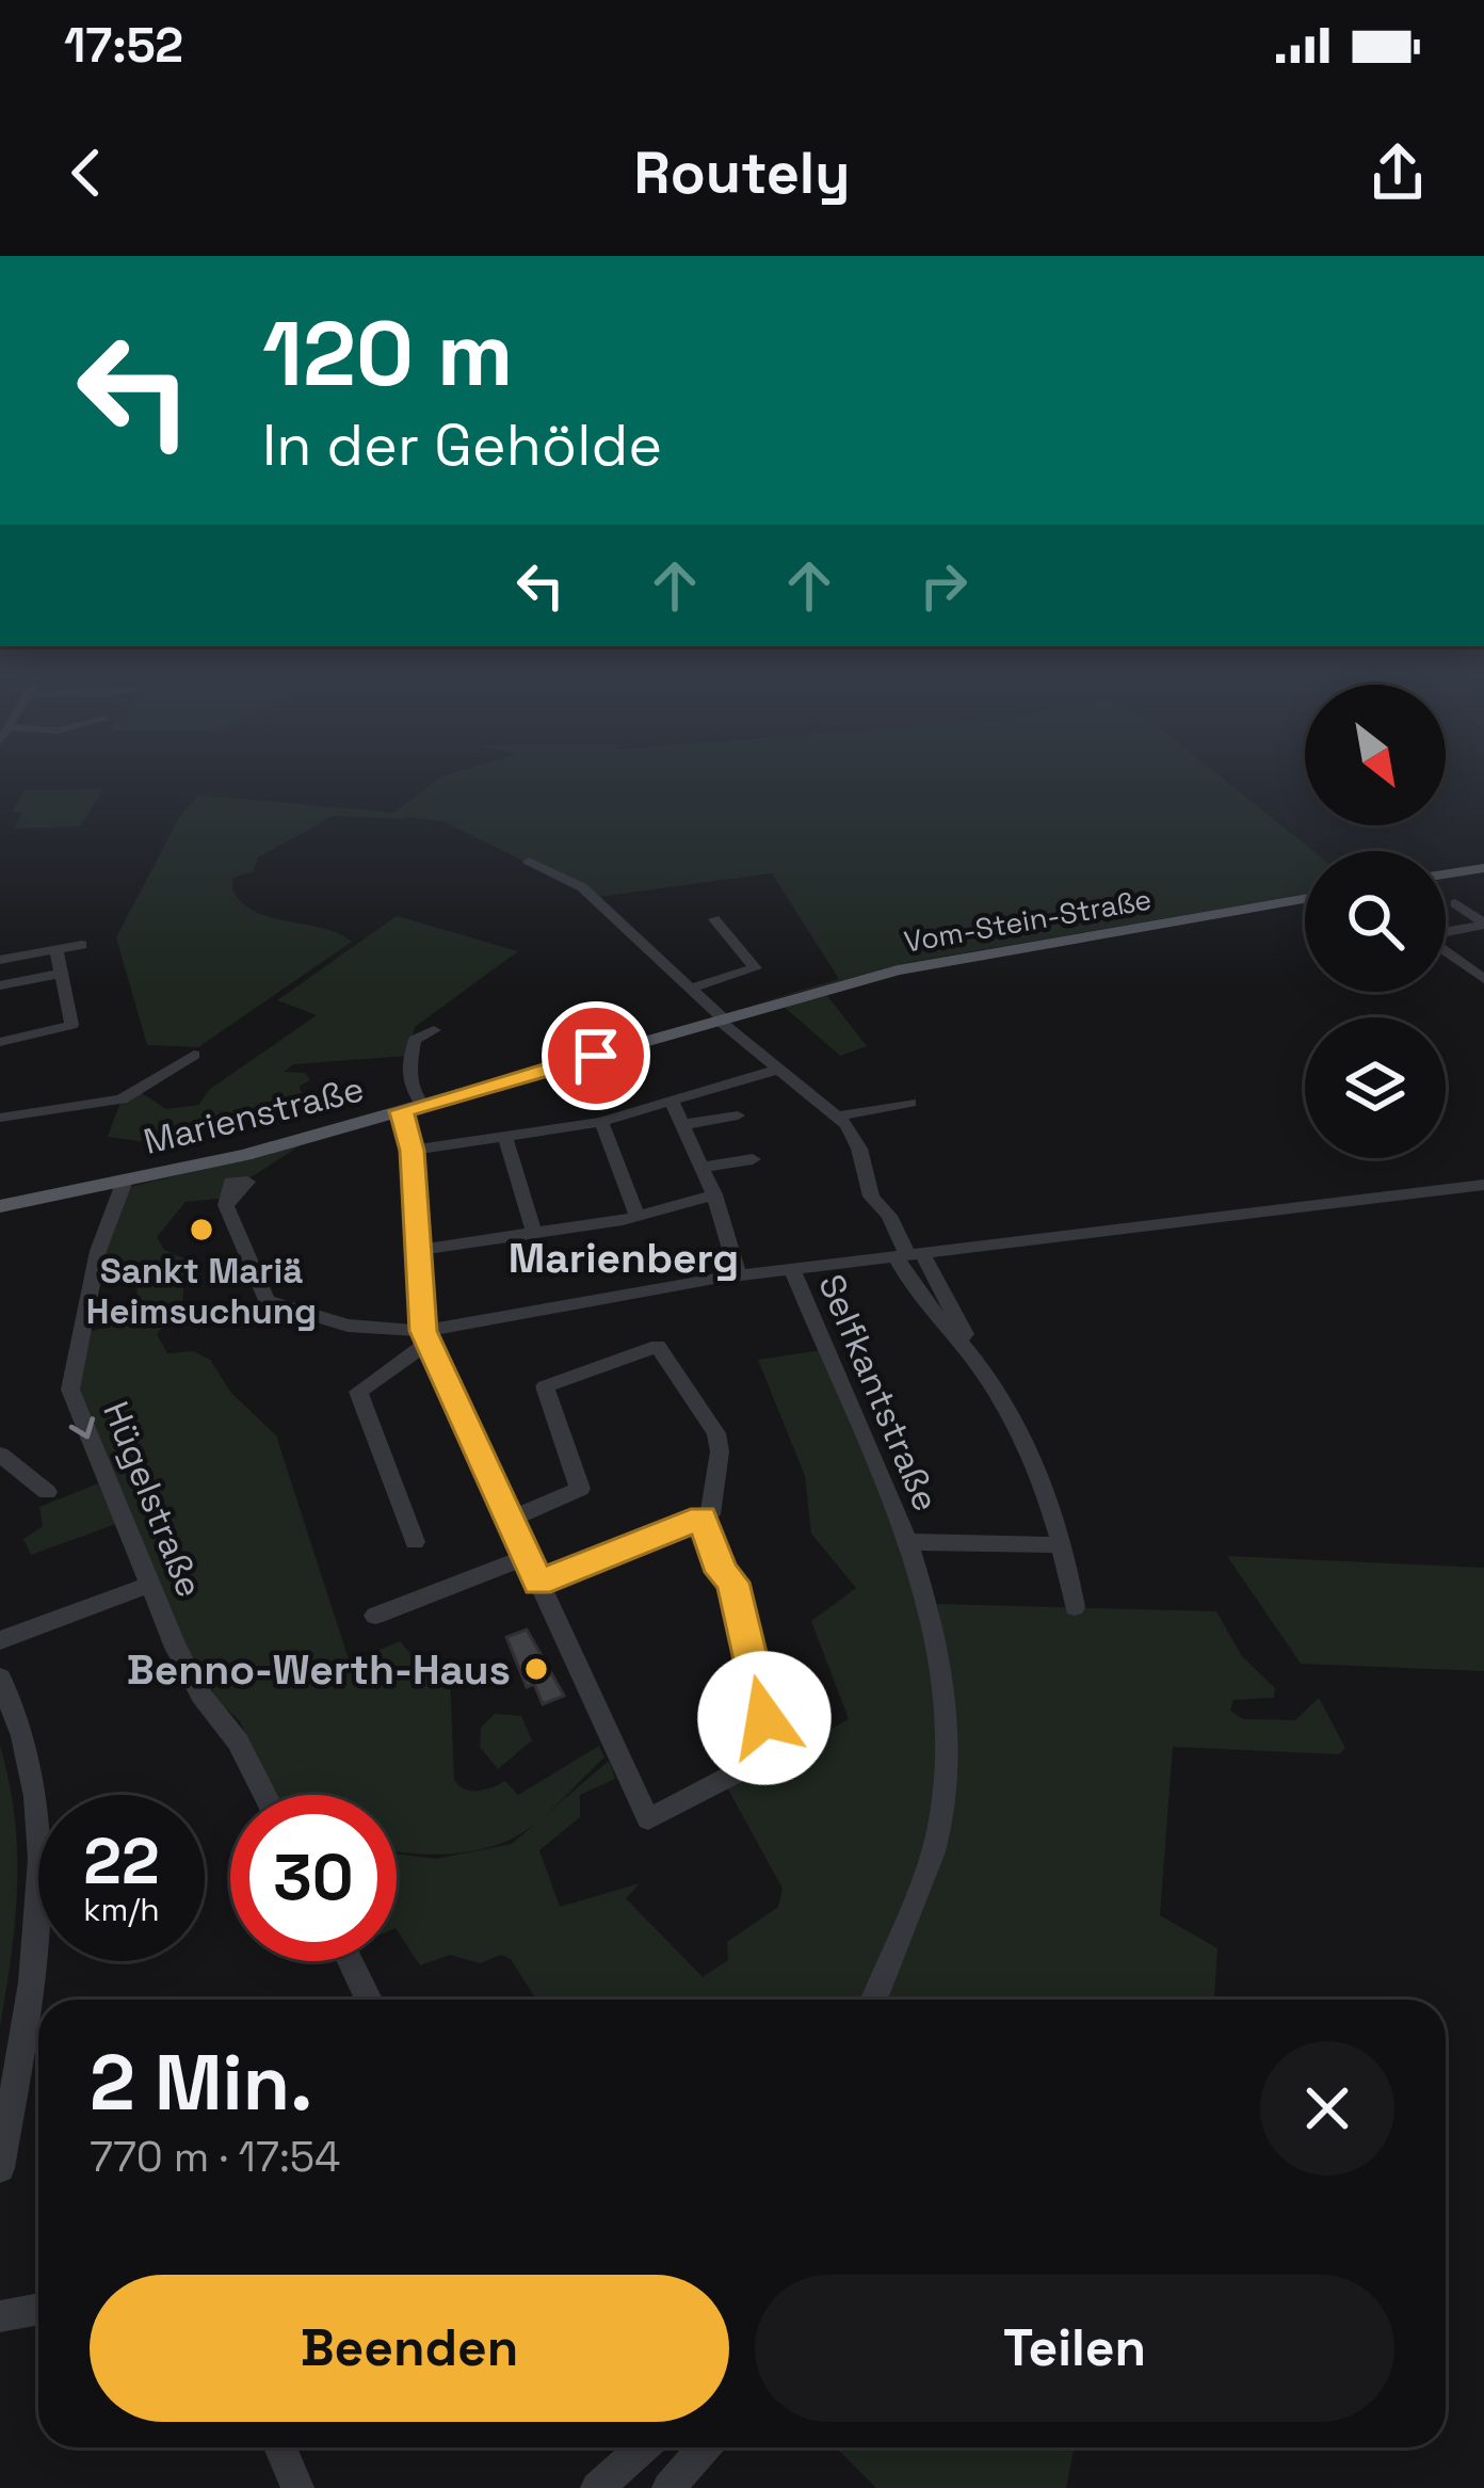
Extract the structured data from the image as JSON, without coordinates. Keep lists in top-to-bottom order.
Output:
{
  "streets": {
    "main road": ["Vom-Stein-Straße", "Marienstraße"],
    "street": ["Selfkantstraße", "Hügelstraße"]
  },
  "crossings": [
    ["Vom-Stein-Straße", "Marienstraße"],
    ["Marienstraße", "Hügelstraße"]
  ],
  "one_way": ["Hügelstraße"],
  "districts": ["Marienberg"],
  "places": ["Sankt Mariä Heimsuchung", "Benno-Werth-Haus"],
  "north": "bottom right",
  "page": {
    "status": "17:52",
    "header": "Routely",
    "turn": ["120 m", "In der Gehölde"],
    "speed": "22 km/h",
    "limit": "30",
    "heading": ["2 Min.", "770 m · 17:54"],
    "buttons": ["Beenden", "Teilen"]
  }
}
